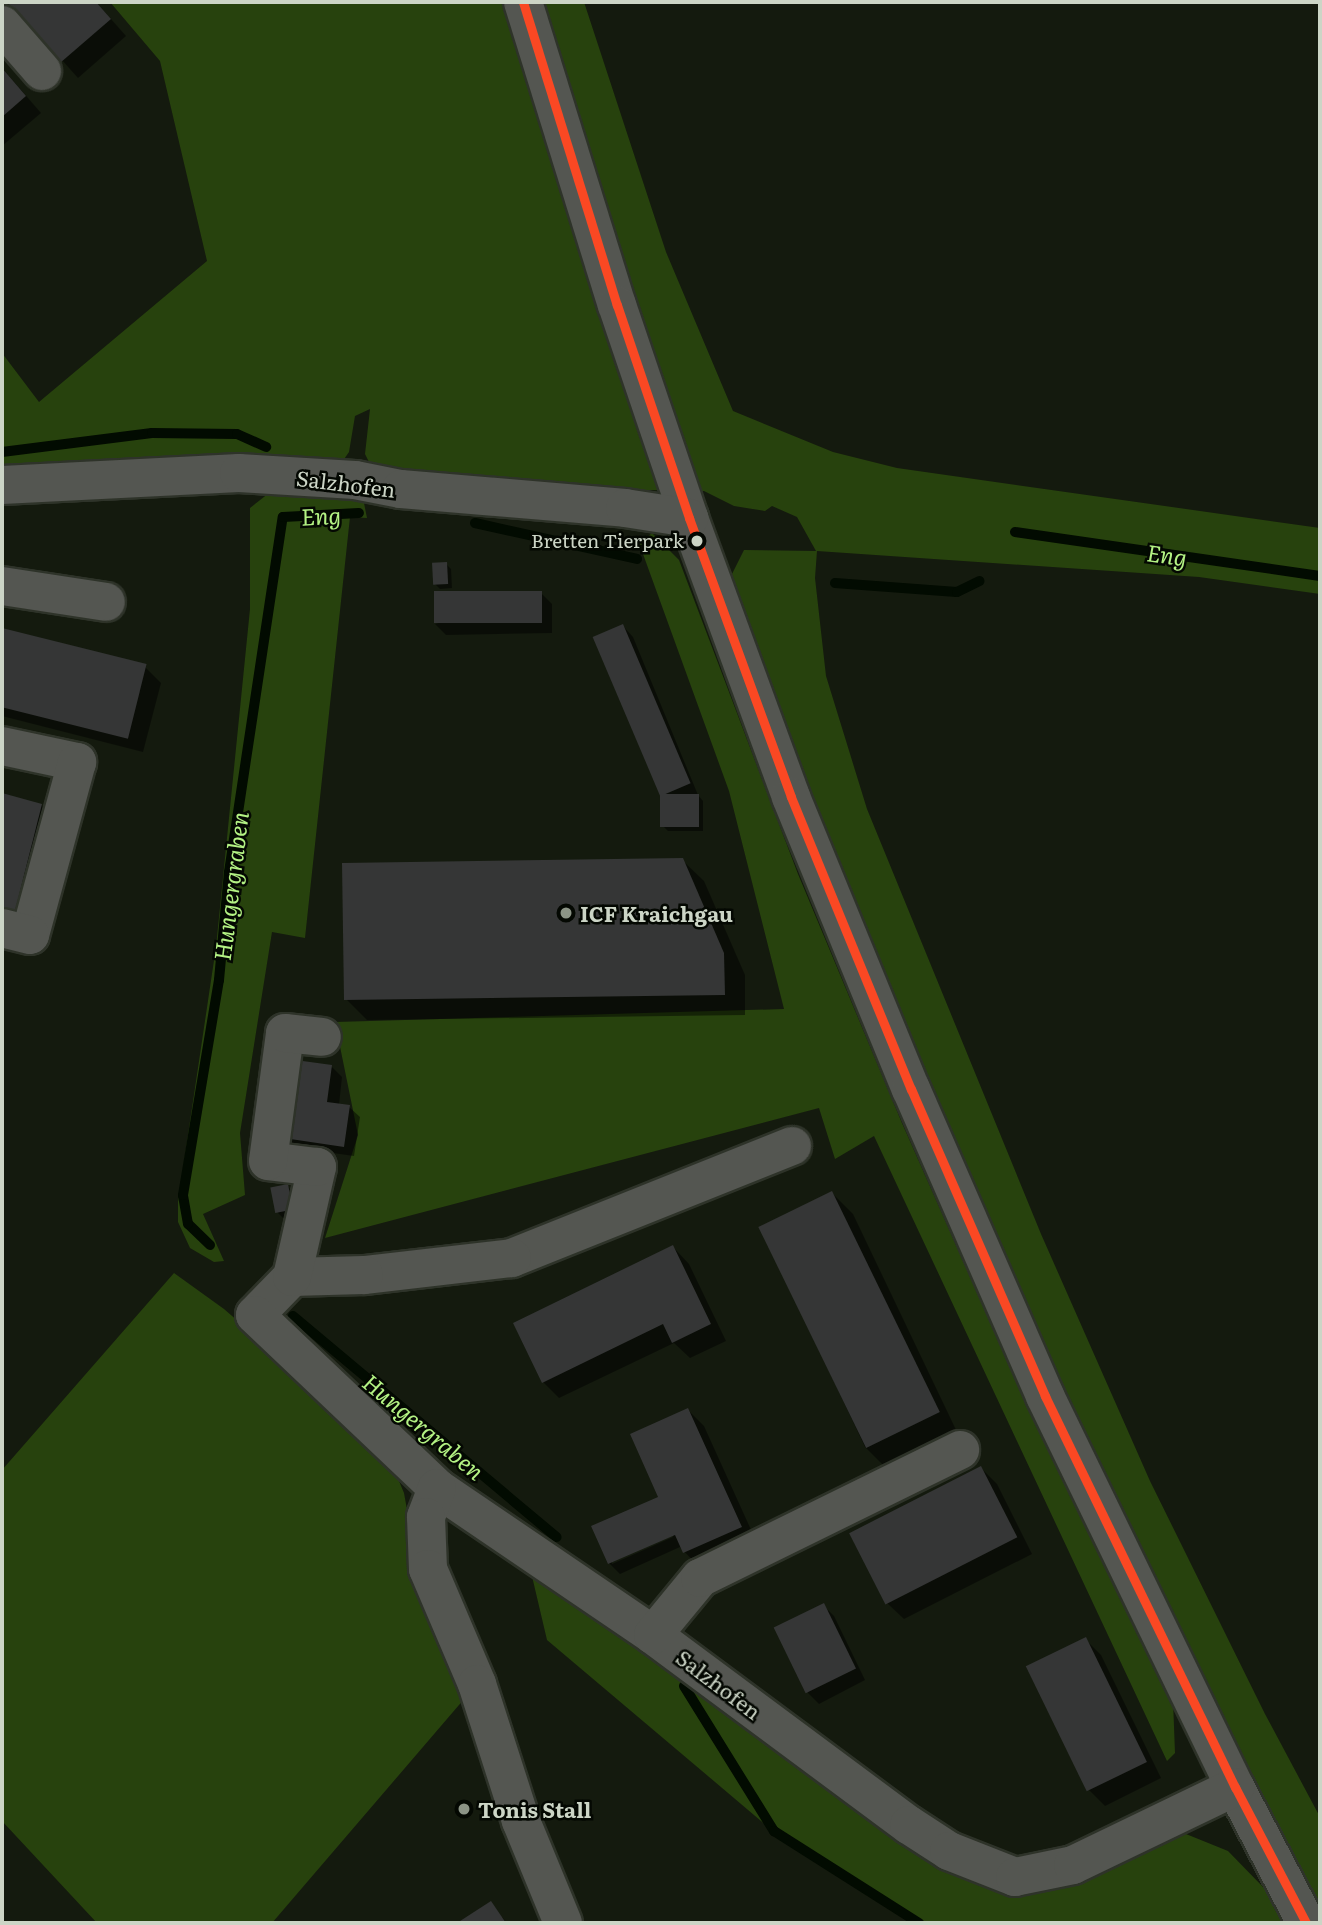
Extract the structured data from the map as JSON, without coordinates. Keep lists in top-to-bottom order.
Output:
{
  "streets": {
    "street": ["Salzhofen"]
  },
  "water": ["Eng", "Hungergraben"],
  "places": ["Bretten Tierpark", "ICF Kraichgau", "Tonis Stall"]
}
